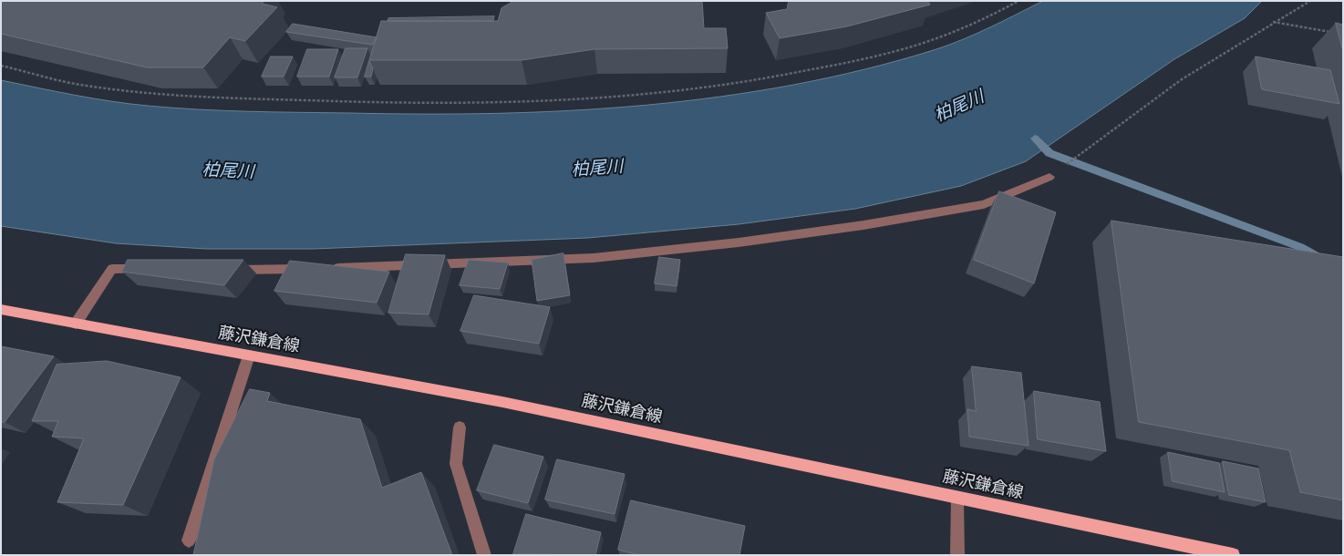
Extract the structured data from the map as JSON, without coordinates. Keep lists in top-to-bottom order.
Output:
{
  "streets": {
    "main road": ["藤沢鎌倉線"]
  },
  "water": ["柏尾川"]
}
